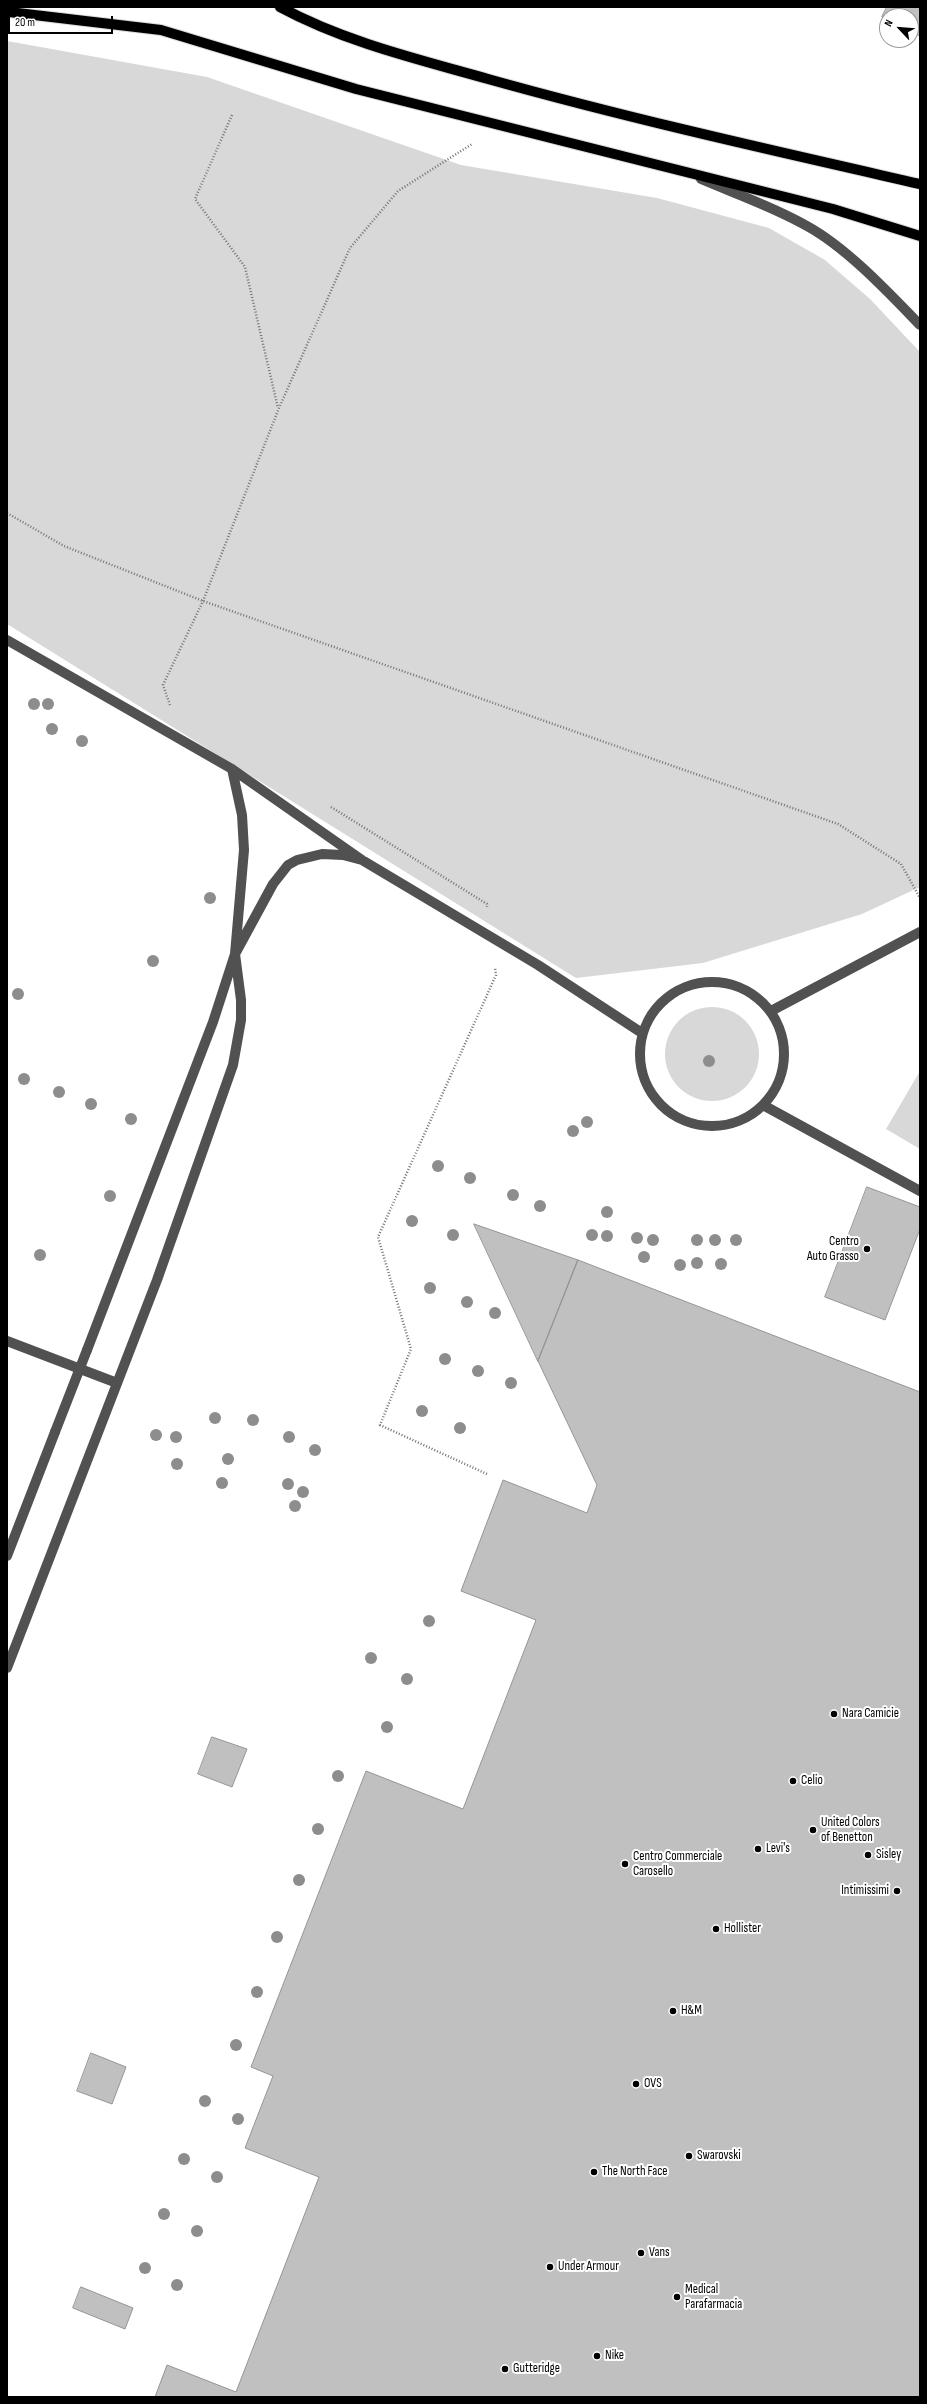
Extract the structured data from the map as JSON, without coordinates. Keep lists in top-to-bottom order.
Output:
{
  "places": [
    "Centro Auto Grasso",
    "Nara Camicie",
    "Celio",
    "United Colors of Benetton",
    "Levi's",
    "Sisley",
    "Centro Commerciale Carosello",
    "Intimissimi",
    "Hollister",
    "H&M",
    "OVS",
    "Swarovski",
    "The North Face",
    "Vans",
    "Under Armour",
    "Medical Parafarmacia",
    "Nike",
    "Gutteridge"
  ],
  "scale_bar": "20 m",
  "north": "top left"
}
